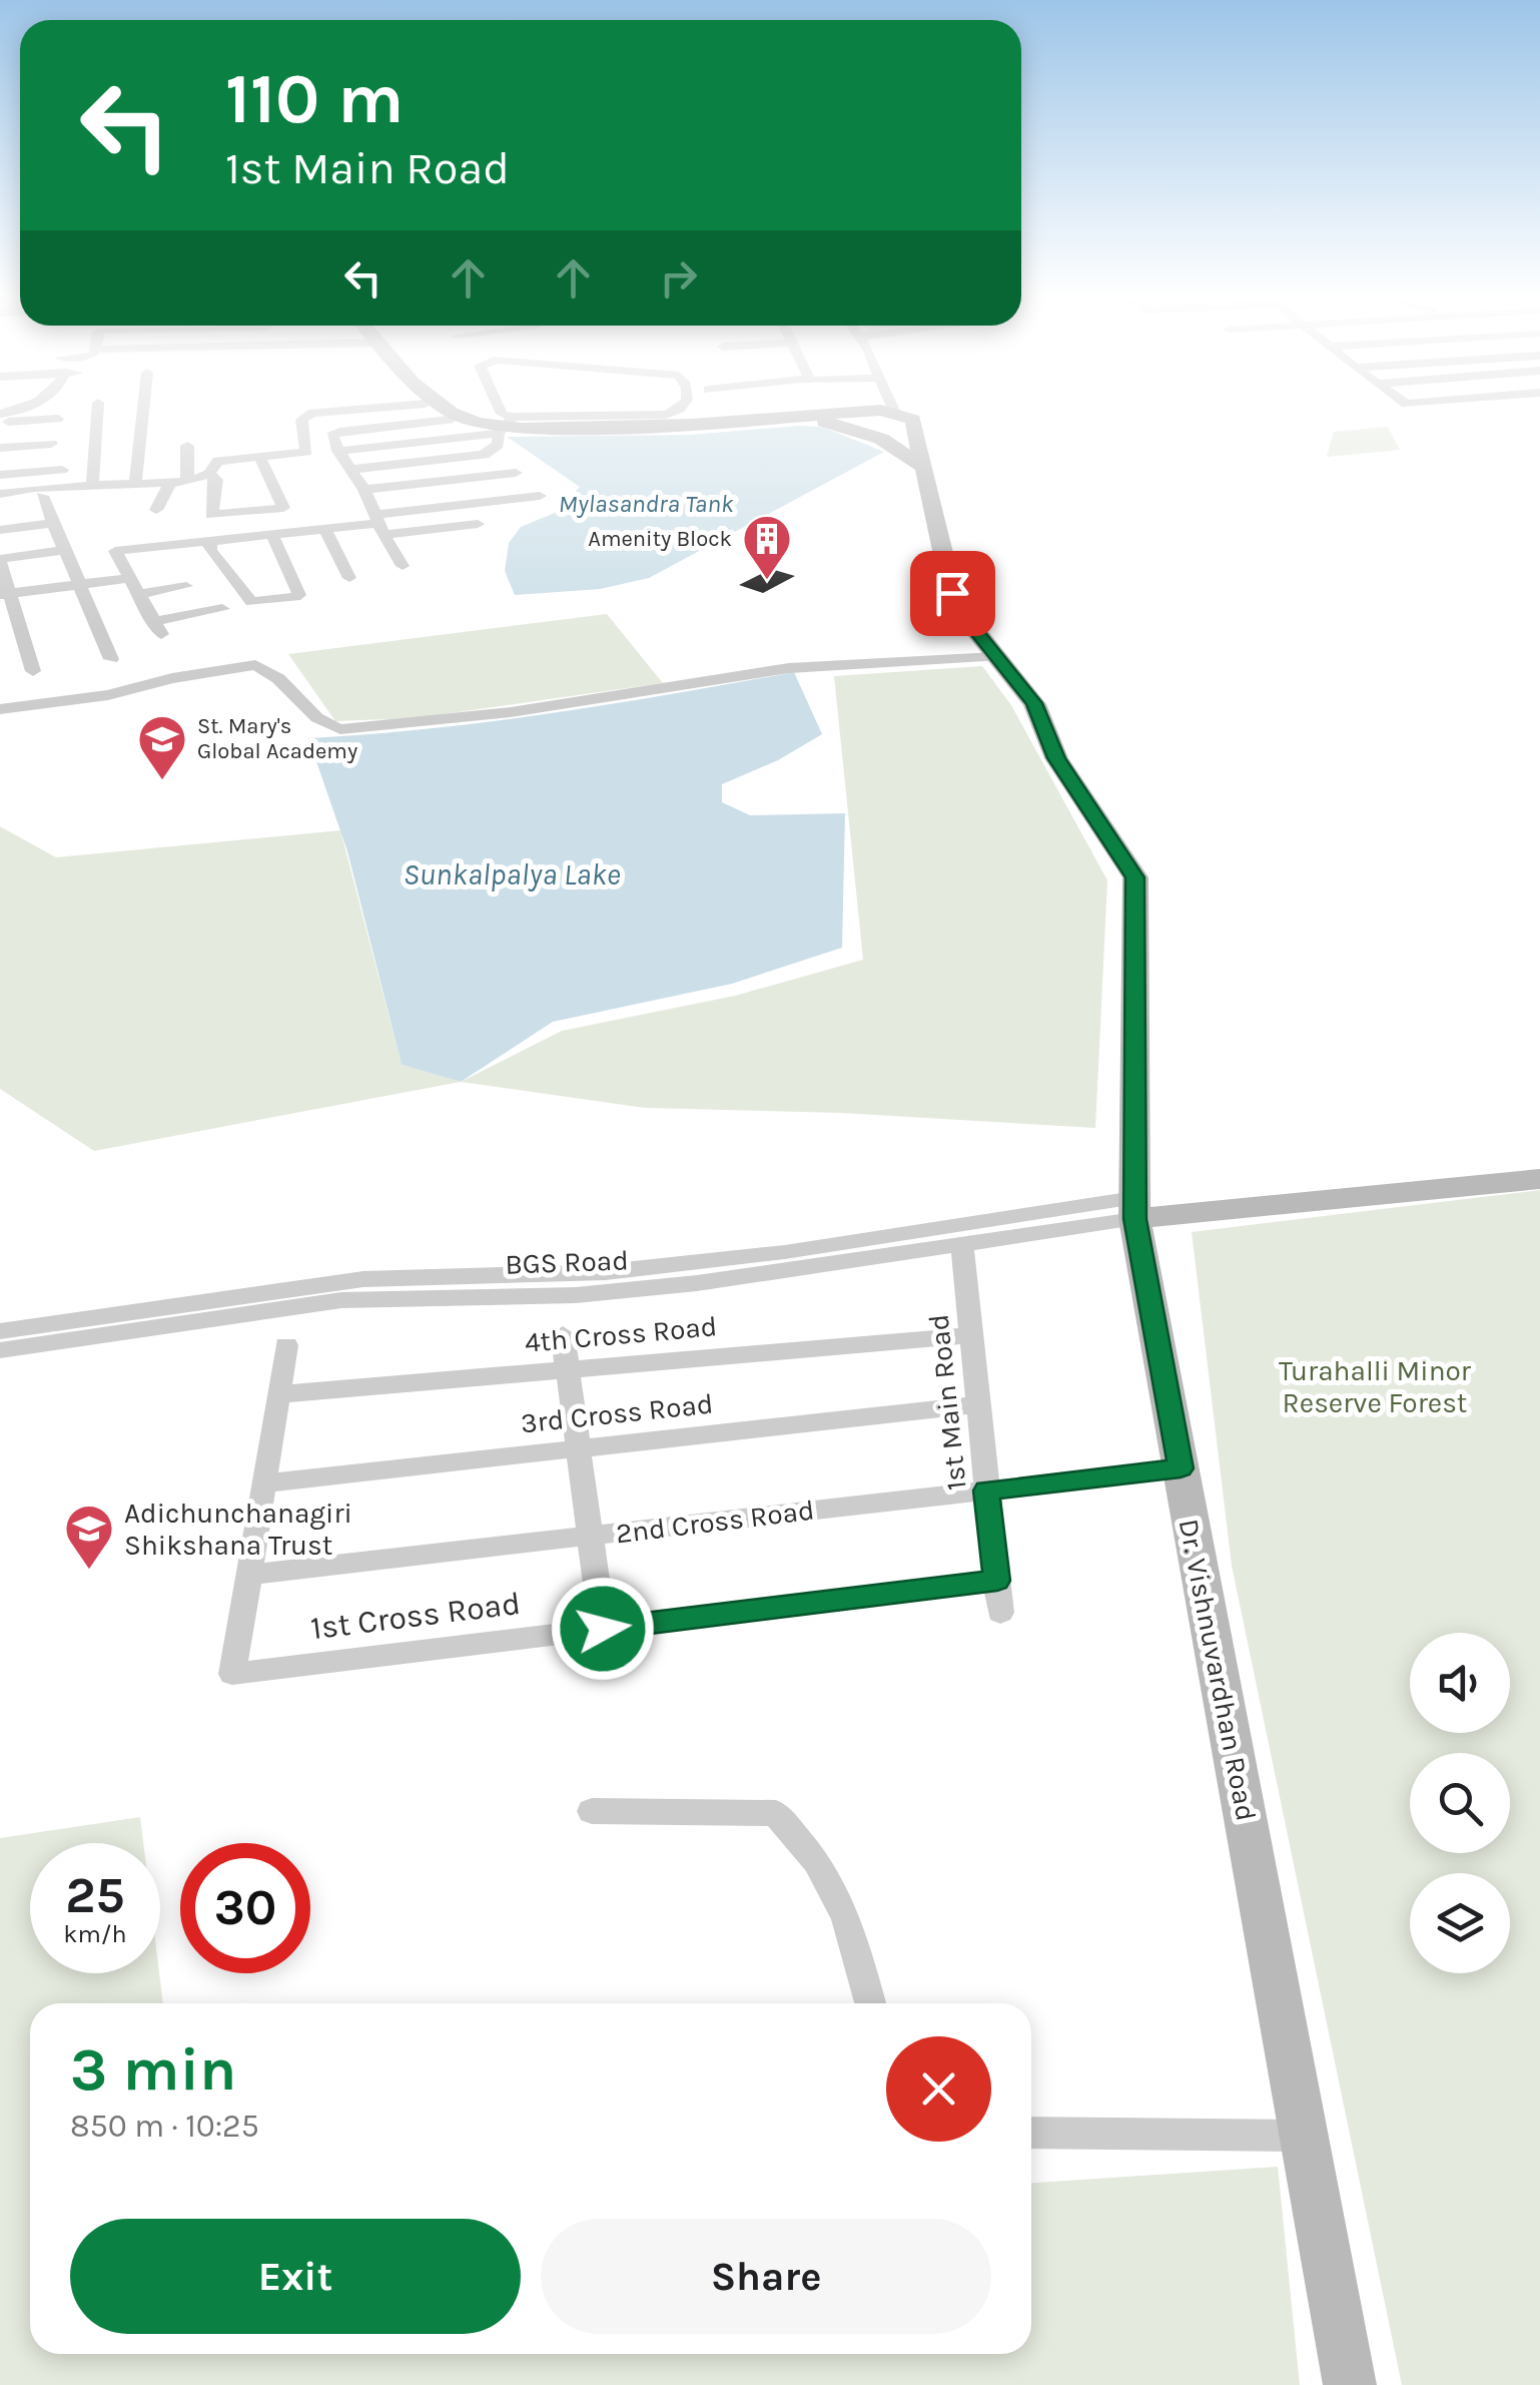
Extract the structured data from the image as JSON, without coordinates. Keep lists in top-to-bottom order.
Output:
{
  "streets": {
    "main road": ["Dr. Vishnuvardhan Road"],
    "street": [
      "BGS Road",
      "4th Cross Road",
      "1st Main Road",
      "3rd Cross Road",
      "2nd Cross Road",
      "1st Cross Road"
    ]
  },
  "crossings": [
    ["BGS Road", "1st Main Road"],
    ["BGS Road", "Dr. Vishnuvardhan Road"],
    ["4th Cross Road", "1st Main Road"],
    ["4th Cross Road", "1st Cross Road"],
    ["1st Main Road", "3rd Cross Road"],
    ["1st Main Road", "2nd Cross Road"],
    ["1st Main Road", "1st Cross Road"],
    ["3rd Cross Road", "1st Cross Road"],
    ["2nd Cross Road", "1st Cross Road"],
    ["2nd Cross Road", "Dr. Vishnuvardhan Road"]
  ],
  "water": ["Mylasandra Tank", "Sunkalpalya Lake"],
  "parks": ["Turahalli Minor Reserve Forest"],
  "places": {
    "building": ["Amenity Block"],
    "school or university": ["St. Mary's Global Academy", "Adichunchanagiri Shikshana Trust"]
  },
  "page": {
    "turn": ["110 m", "1st Main Road"],
    "speed": "25 km/h",
    "limit": "30",
    "heading": ["3 min", "850 m · 10:25"],
    "buttons": ["Exit", "Share"]
  }
}
